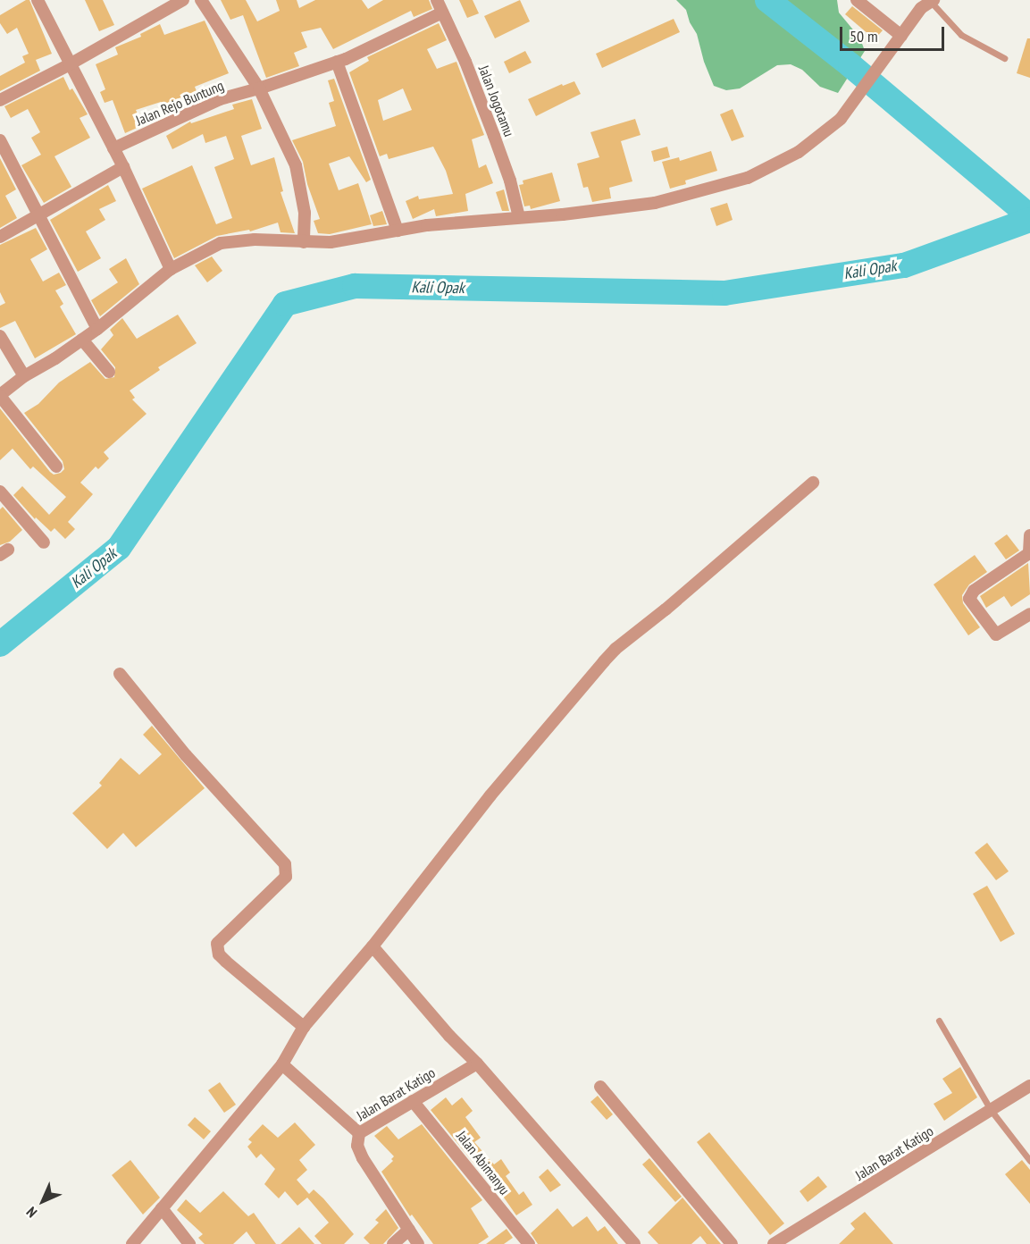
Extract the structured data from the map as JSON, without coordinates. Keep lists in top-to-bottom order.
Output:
{
  "streets": {
    "street": [
      "Jalan Jogotamu",
      "Jalan Rejo Buntung",
      "Jalan Barat Katigo",
      "Jalan Abimanyu"
    ]
  },
  "crossings": [
    ["Jalan Jogotamu", "Jalan Rejo Buntung"],
    ["Jalan Barat Katigo", "Jalan Abimanyu"]
  ],
  "water": ["Kali Opak"],
  "scale_bar": "50 m",
  "north": "bottom left"
}
